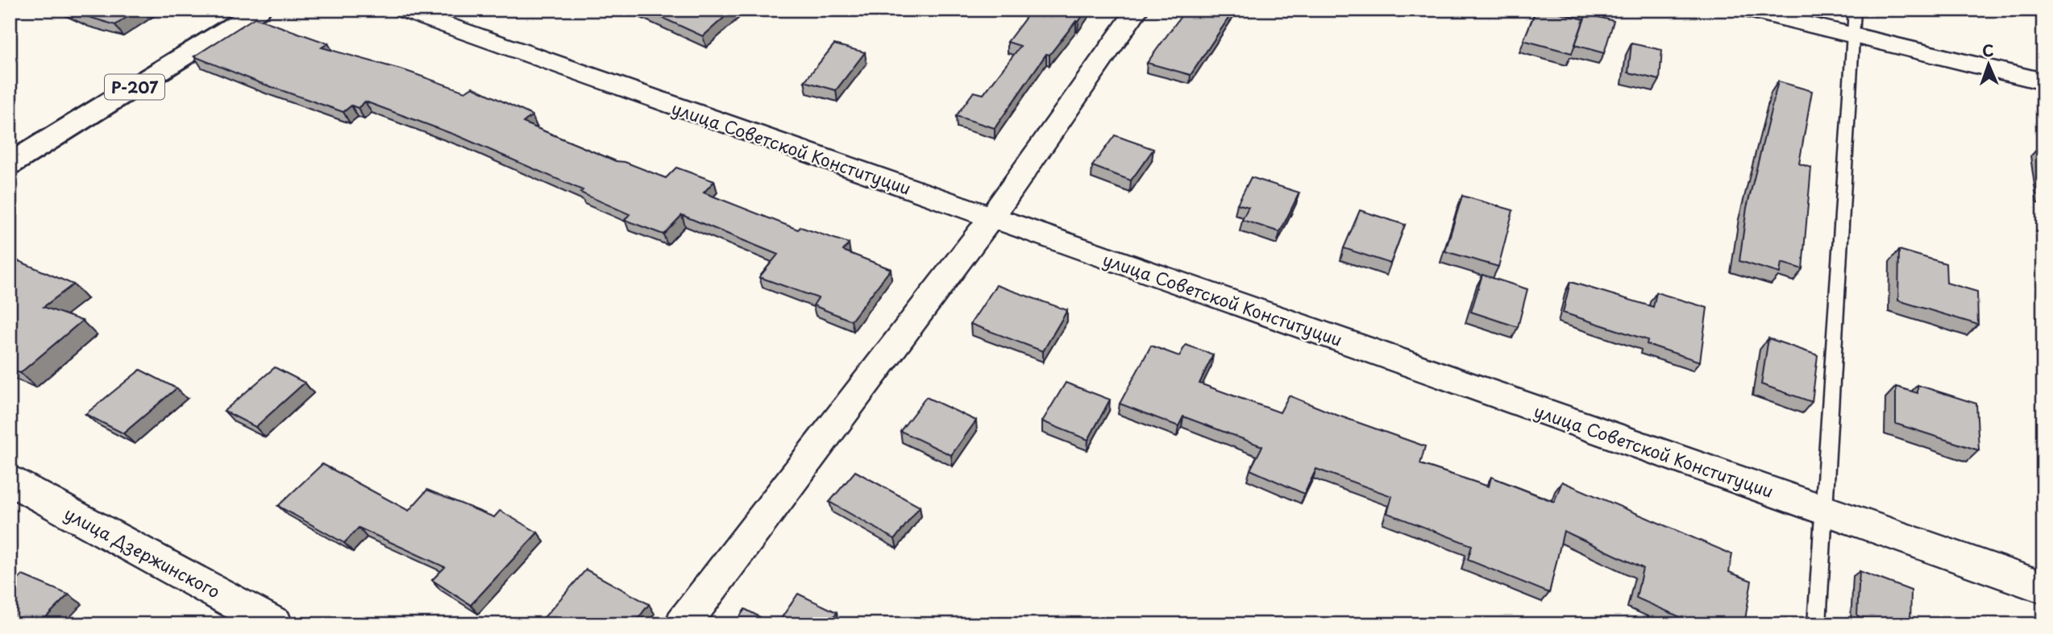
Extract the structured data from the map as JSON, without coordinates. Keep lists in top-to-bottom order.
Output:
{
  "streets": {
    "main road": ["Р-207"],
    "street": ["улица Советской Конституции", "улица Дзержинского"]
  },
  "north": "top"
}
